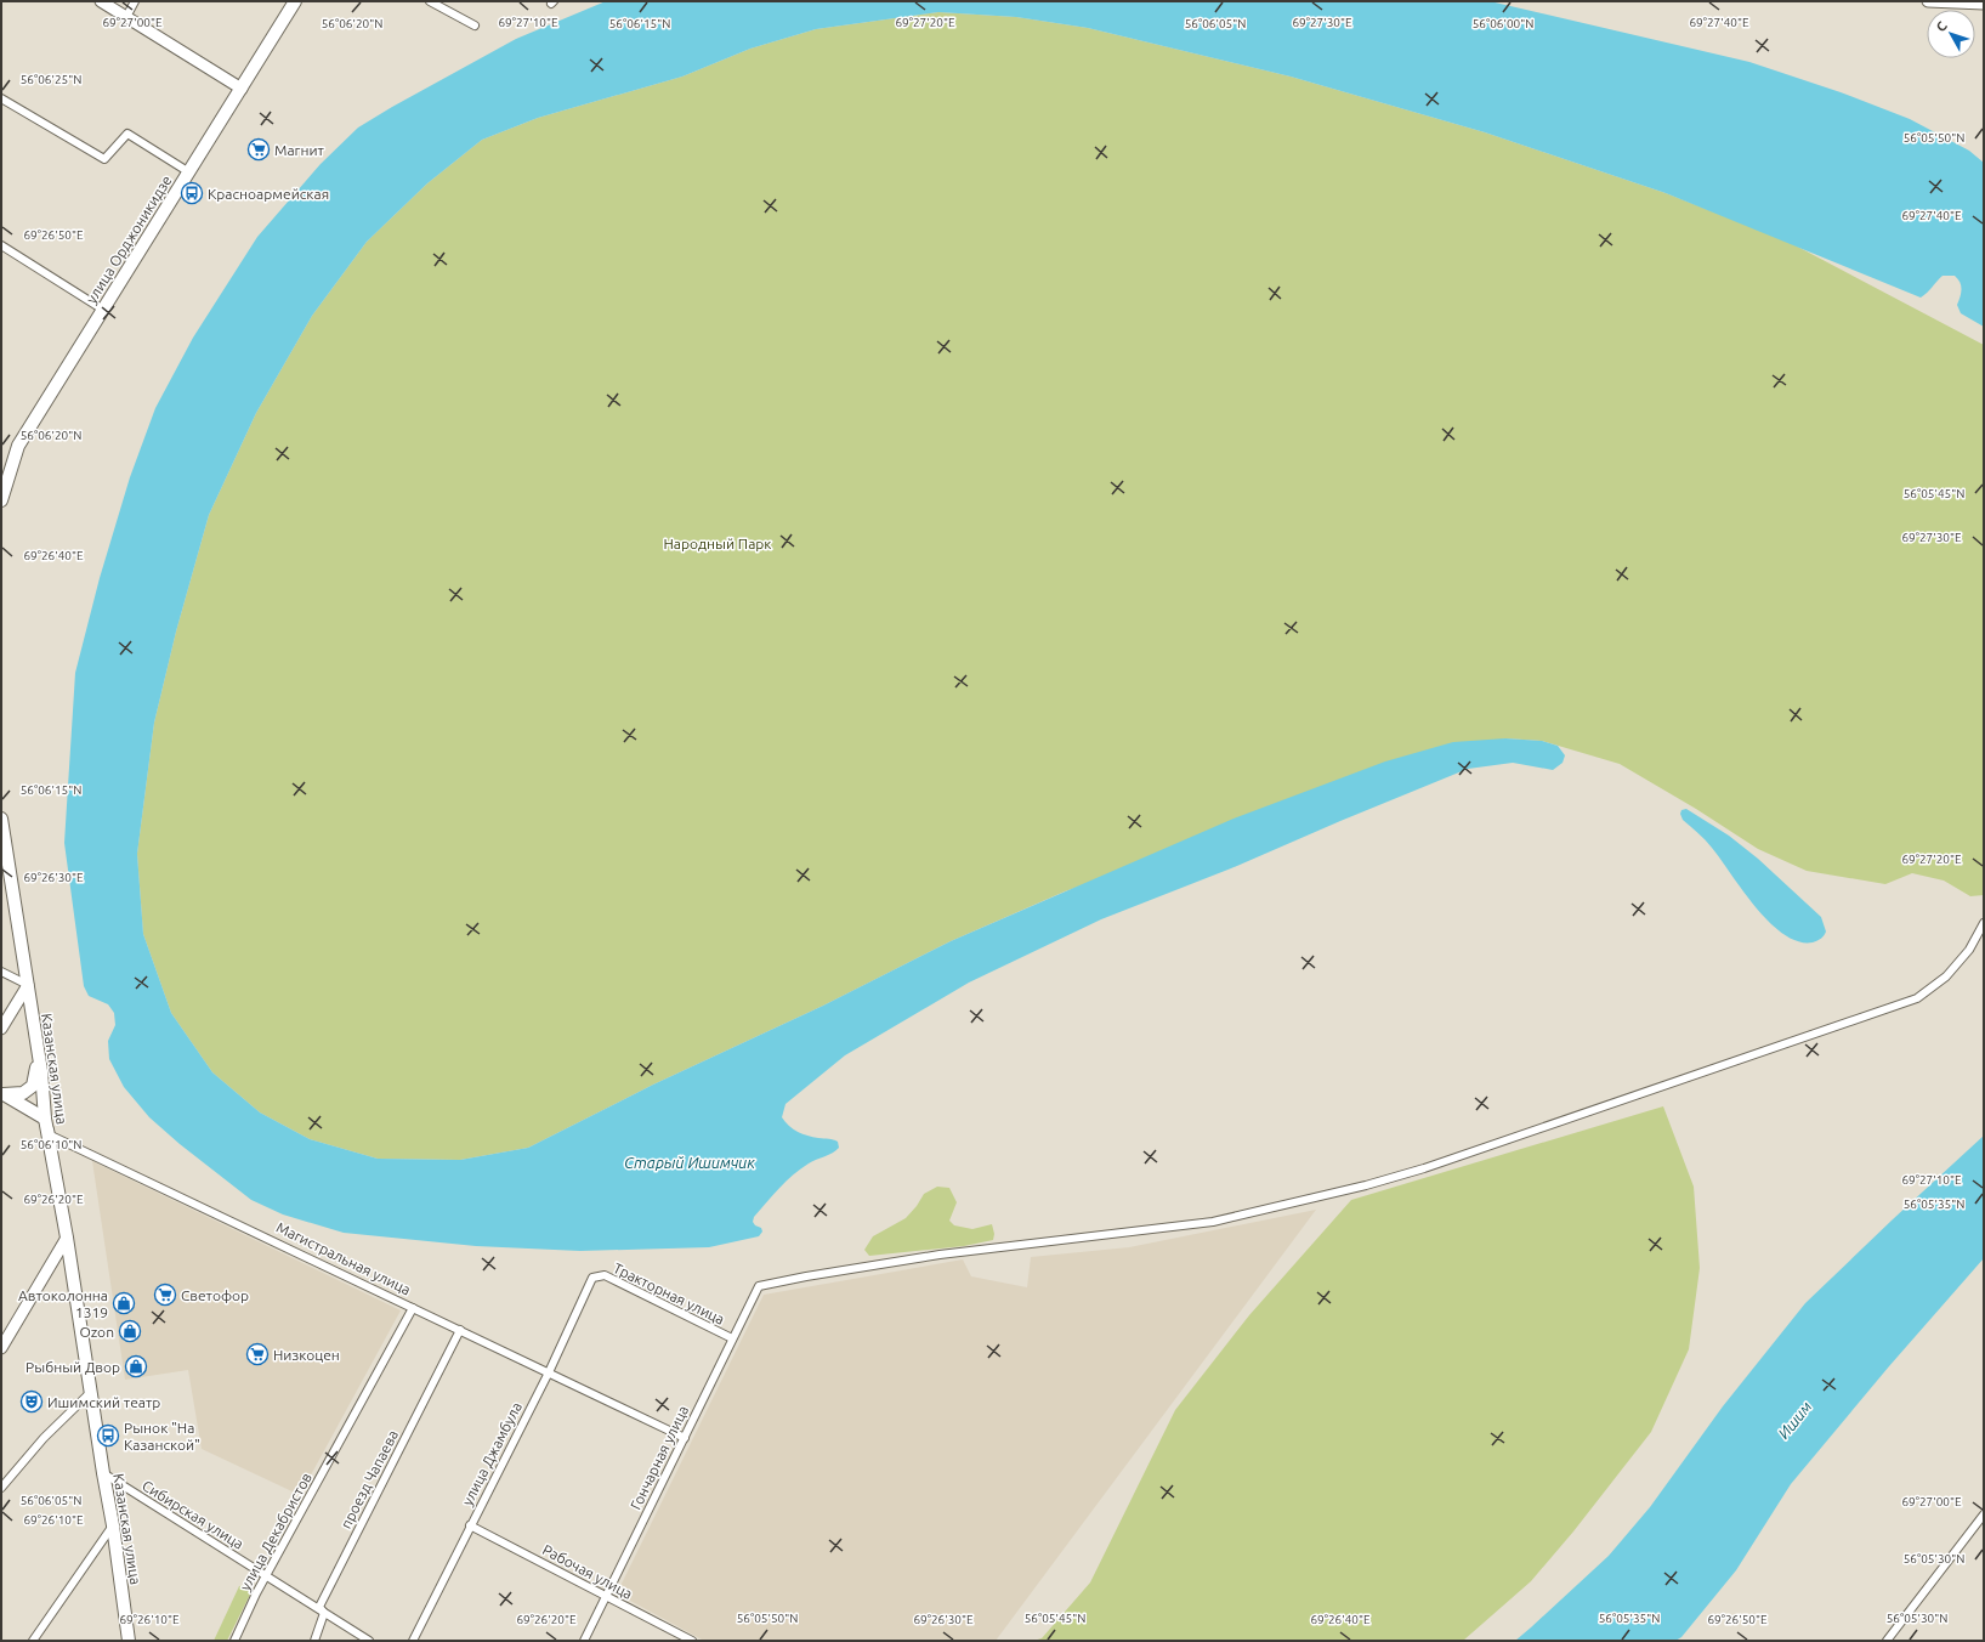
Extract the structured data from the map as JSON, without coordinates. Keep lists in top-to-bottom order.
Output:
{
  "streets": {
    "main road": ["улица Орджоникидзе", "Казанская улица", "Магистральная улица"],
    "street": [
      "Тракторная улица",
      "улица Джамбула",
      "Гончарная улица",
      "проезд Чапаева",
      "Сибирская улица",
      "улица Декабристов",
      "Рабочая улица"
    ]
  },
  "crossings": [
    ["Казанская улица", "Магистральная улица"],
    ["Казанская улица", "Сибирская улица"],
    ["Магистральная улица", "улица Джамбула"],
    ["Магистральная улица", "Гончарная улица"],
    ["Магистральная улица", "проезд Чапаева"],
    ["Магистральная улица", "улица Декабристов"],
    ["Тракторная улица", "улица Джамбула"],
    ["Тракторная улица", "Гончарная улица"],
    ["улица Джамбула", "Рабочая улица"],
    ["Гончарная улица", "Рабочая улица"],
    ["проезд Чапаева", "Сибирская улица"],
    ["Сибирская улица", "улица Декабристов"]
  ],
  "water": ["Старый Ишимчик", "Ишим"],
  "parks": ["Народный Парк"],
  "places": {
    "supermarket": ["Магнит", "Светофор", "Низкоцен"],
    "bus stop": ["Красноармейская", "Рынок \"На Казанской\""],
    "shop": ["Автоколонна 1319", "Ozon", "Рыбный Двор"],
    "theatre": ["Ишимский театр"]
  },
  "north": "top left",
  "coordinates": [
    "69°27'00\"E",
    "69°27'10\"E",
    "69°27'20\"E",
    "69°27'30\"E",
    "69°27'40\"E",
    "56°06'20\"N",
    "56°06'15\"N",
    "56°06'05\"N",
    "56°06'00\"N",
    "56°06'25\"N",
    "56°05'50\"N",
    "69°26'50\"E",
    "56°05'45\"N",
    "69°26'40\"E",
    "69°26'30\"E",
    "56°06'10\"N",
    "69°26'20\"E",
    "56°05'35\"N",
    "69°26'10\"E",
    "56°05'30\"N"
  ]
}
